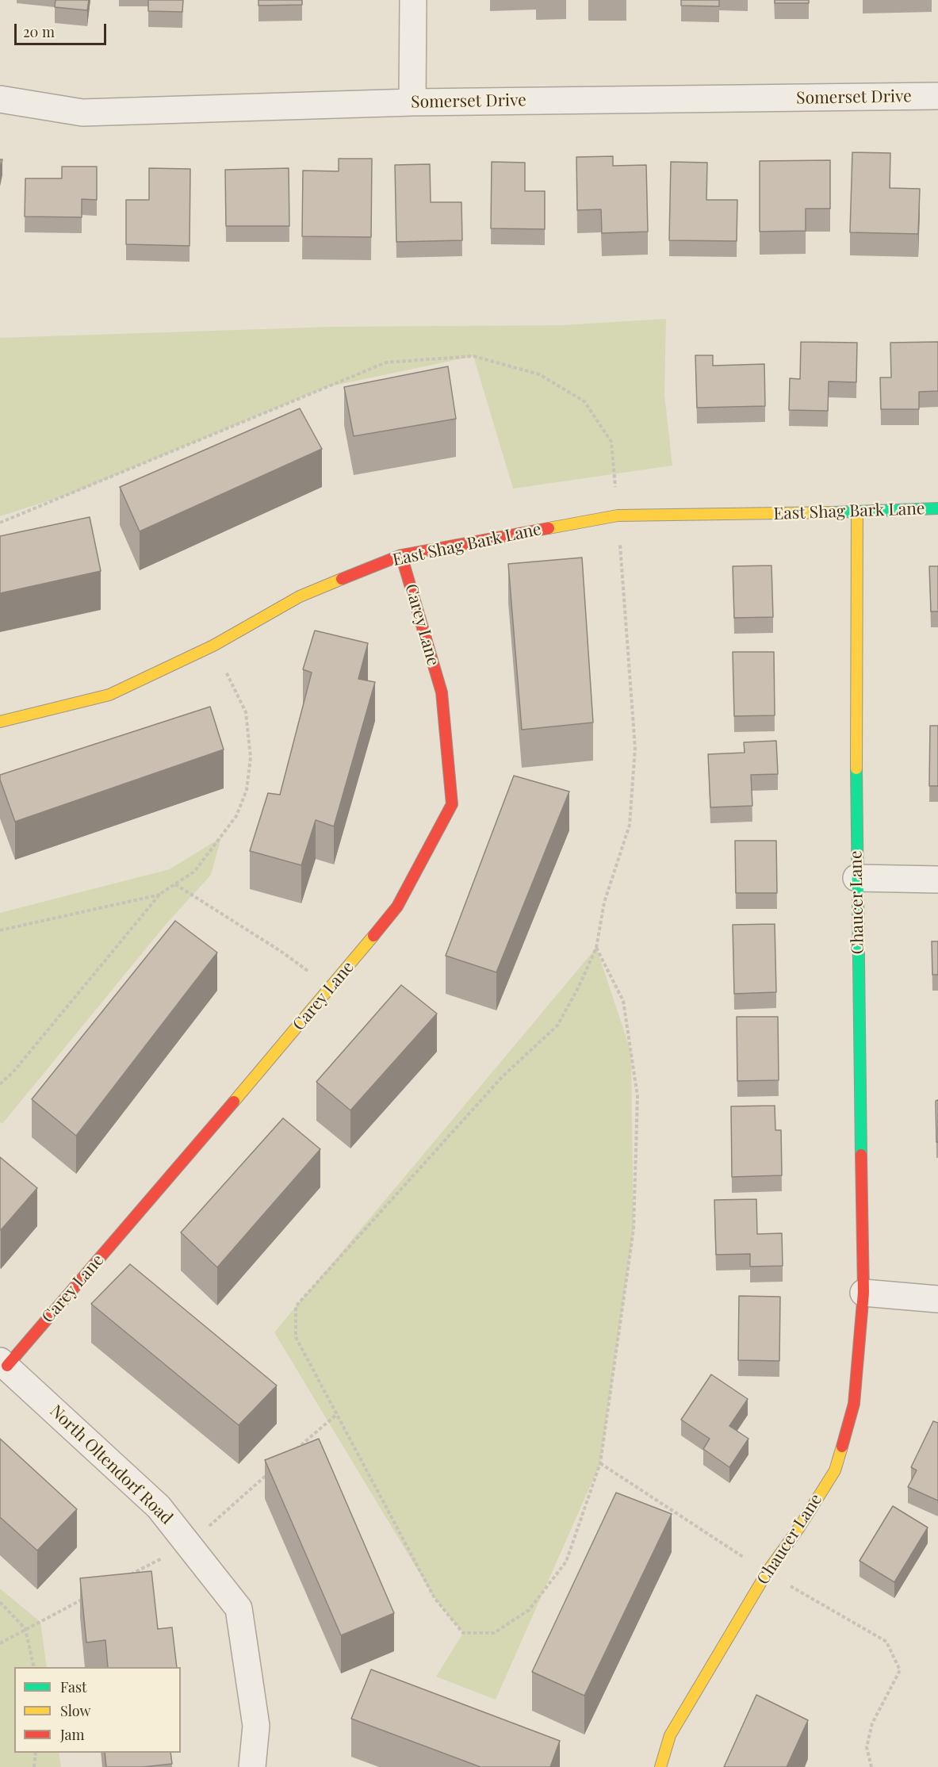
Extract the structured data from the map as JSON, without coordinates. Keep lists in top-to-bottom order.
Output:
{
  "streets": {
    "street": [
      "Somerset Drive",
      "East Shag Bark Lane",
      "Carey Lane",
      "Chaucer Lane",
      "North Oltendorf Road"
    ]
  },
  "crossings": [
    ["East Shag Bark Lane", "Carey Lane"],
    ["East Shag Bark Lane", "Chaucer Lane"],
    ["Carey Lane", "North Oltendorf Road"]
  ],
  "legend": ["Fast", "Slow", "Jam"],
  "scale_bar": "20 m"
}
